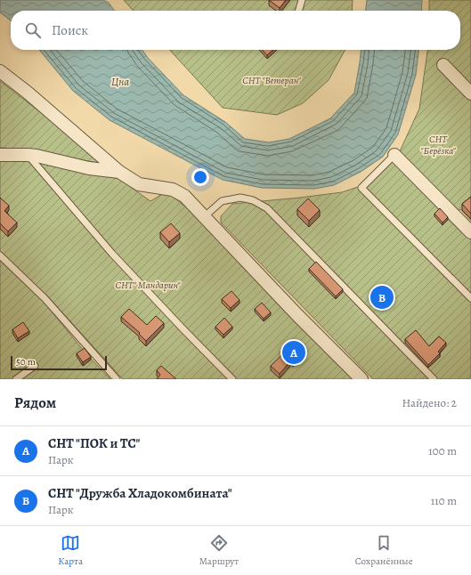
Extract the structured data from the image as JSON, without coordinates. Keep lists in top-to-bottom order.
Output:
{
  "water": ["Цна"],
  "parks": ["СНТ \"Ветеран\"", "СНТ \"Берёзка\"", "СНТ\" Мандарин\""],
  "scale_bar": "50 m",
  "page": {
    "search": "Поиск",
    "pins": ["B", "A"],
    "scale": "50 m",
    "heading": ["Рядом", "Найдено: 2"],
    "list": [
      {
        "mark": "A",
        "name": "СНТ \"ПОК и ТС\"",
        "note": "Парк",
        "value": "100 m"
      },
      {
        "mark": "B",
        "name": "СНТ \"Дружба Хладокомбината\"",
        "note": "Парк",
        "value": "110 m"
      }
    ],
    "nav": ["Карта", "Маршрут", "Сохранённые"]
  }
}
